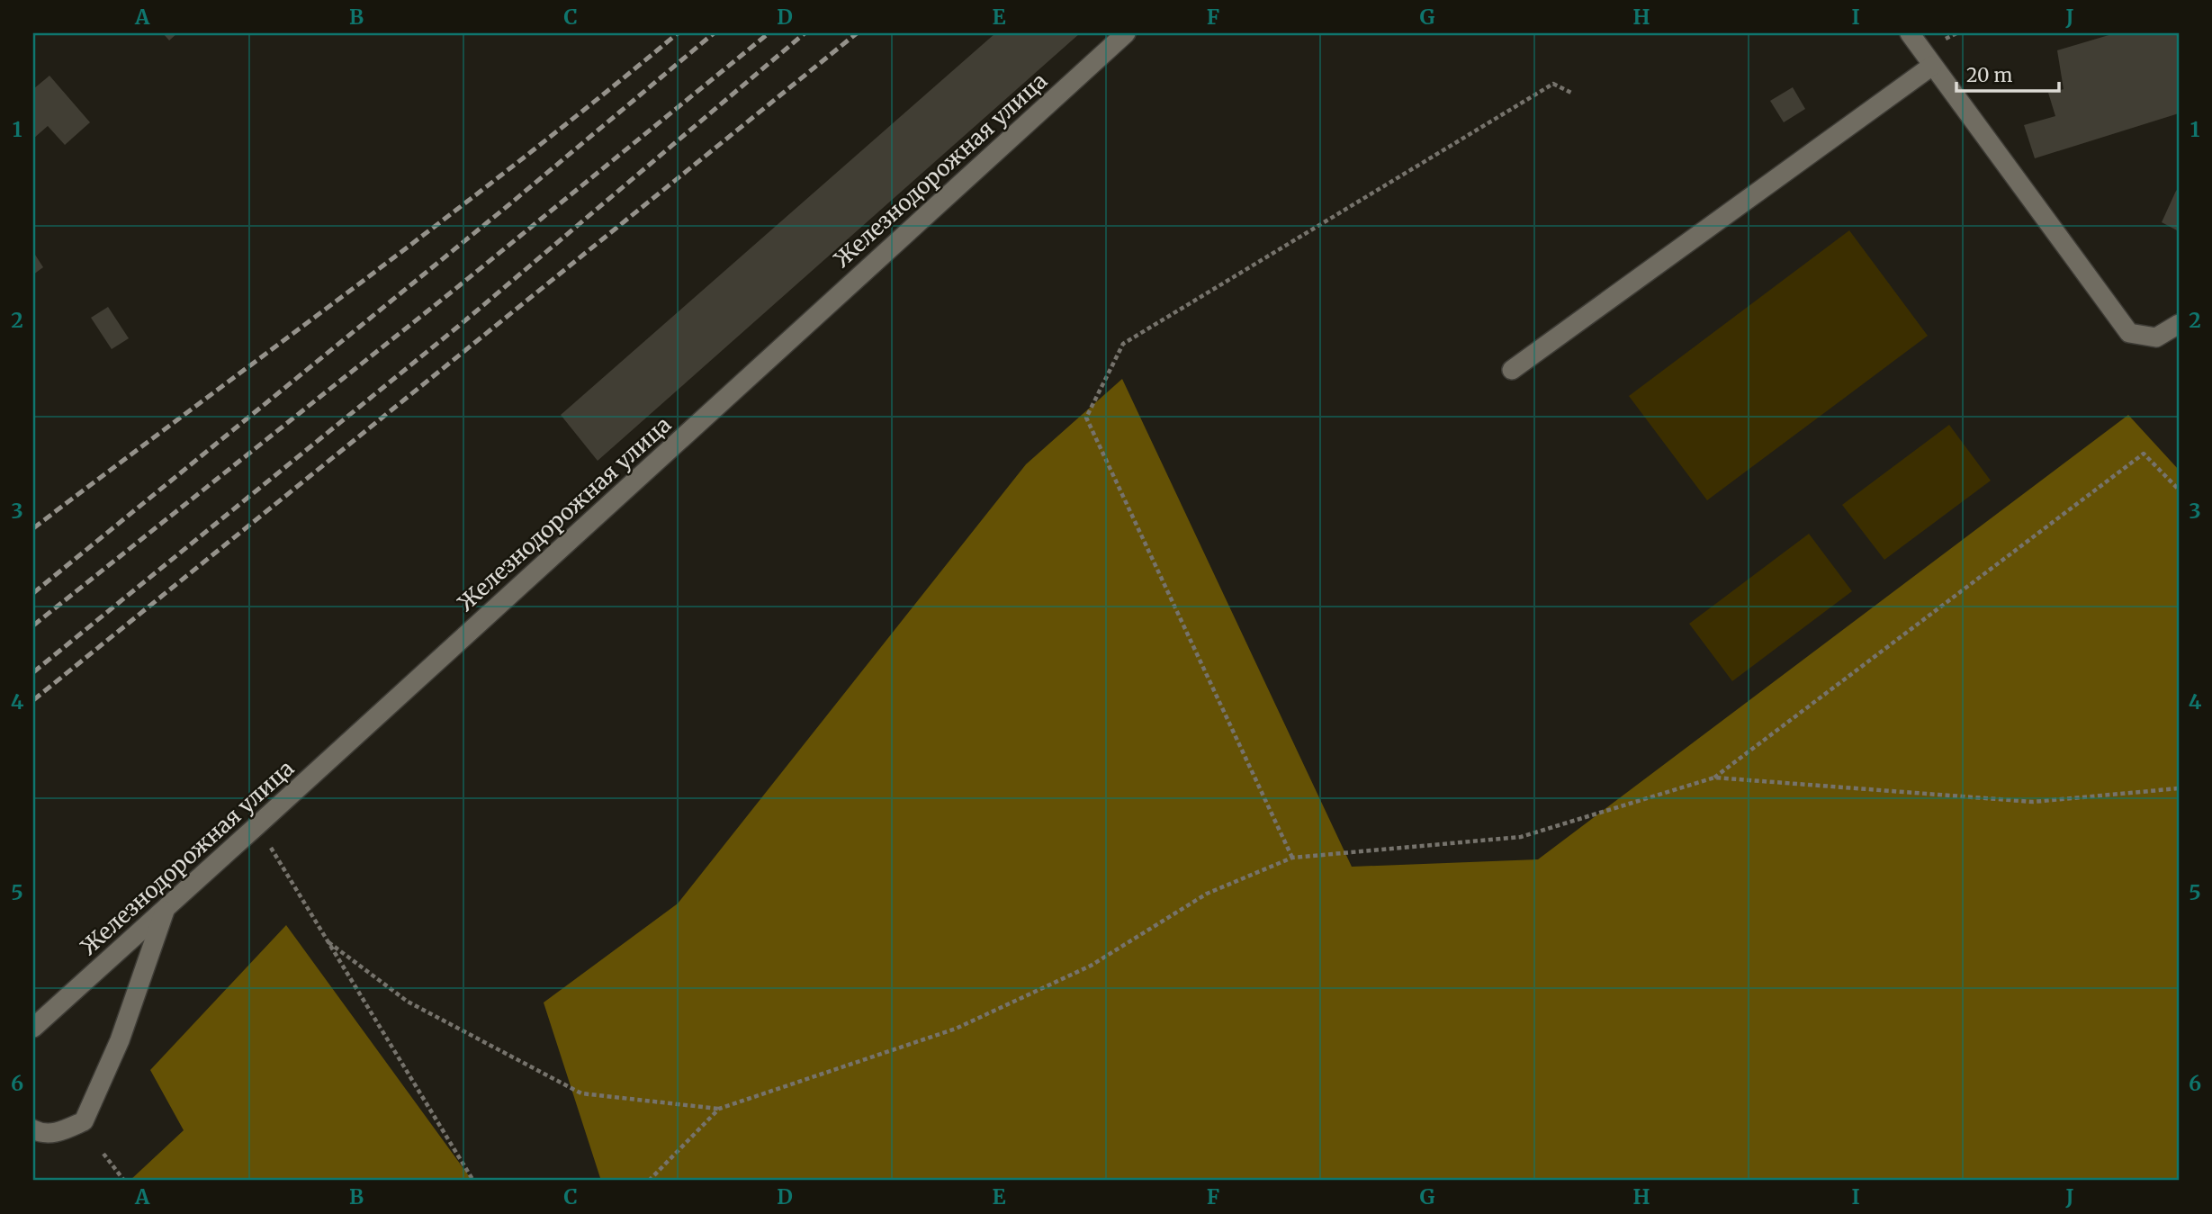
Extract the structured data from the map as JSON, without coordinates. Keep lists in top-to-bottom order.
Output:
{
  "streets": {
    "street": ["Железнодорожная улица"]
  },
  "scale_bar": "20 m",
  "grid": {
    "columns": [
      "A",
      "B",
      "C",
      "D",
      "E",
      "F",
      "G",
      "H",
      "I",
      "J"
    ],
    "rows": [
      "1",
      "2",
      "3",
      "4",
      "5",
      "6"
    ]
  }
}
